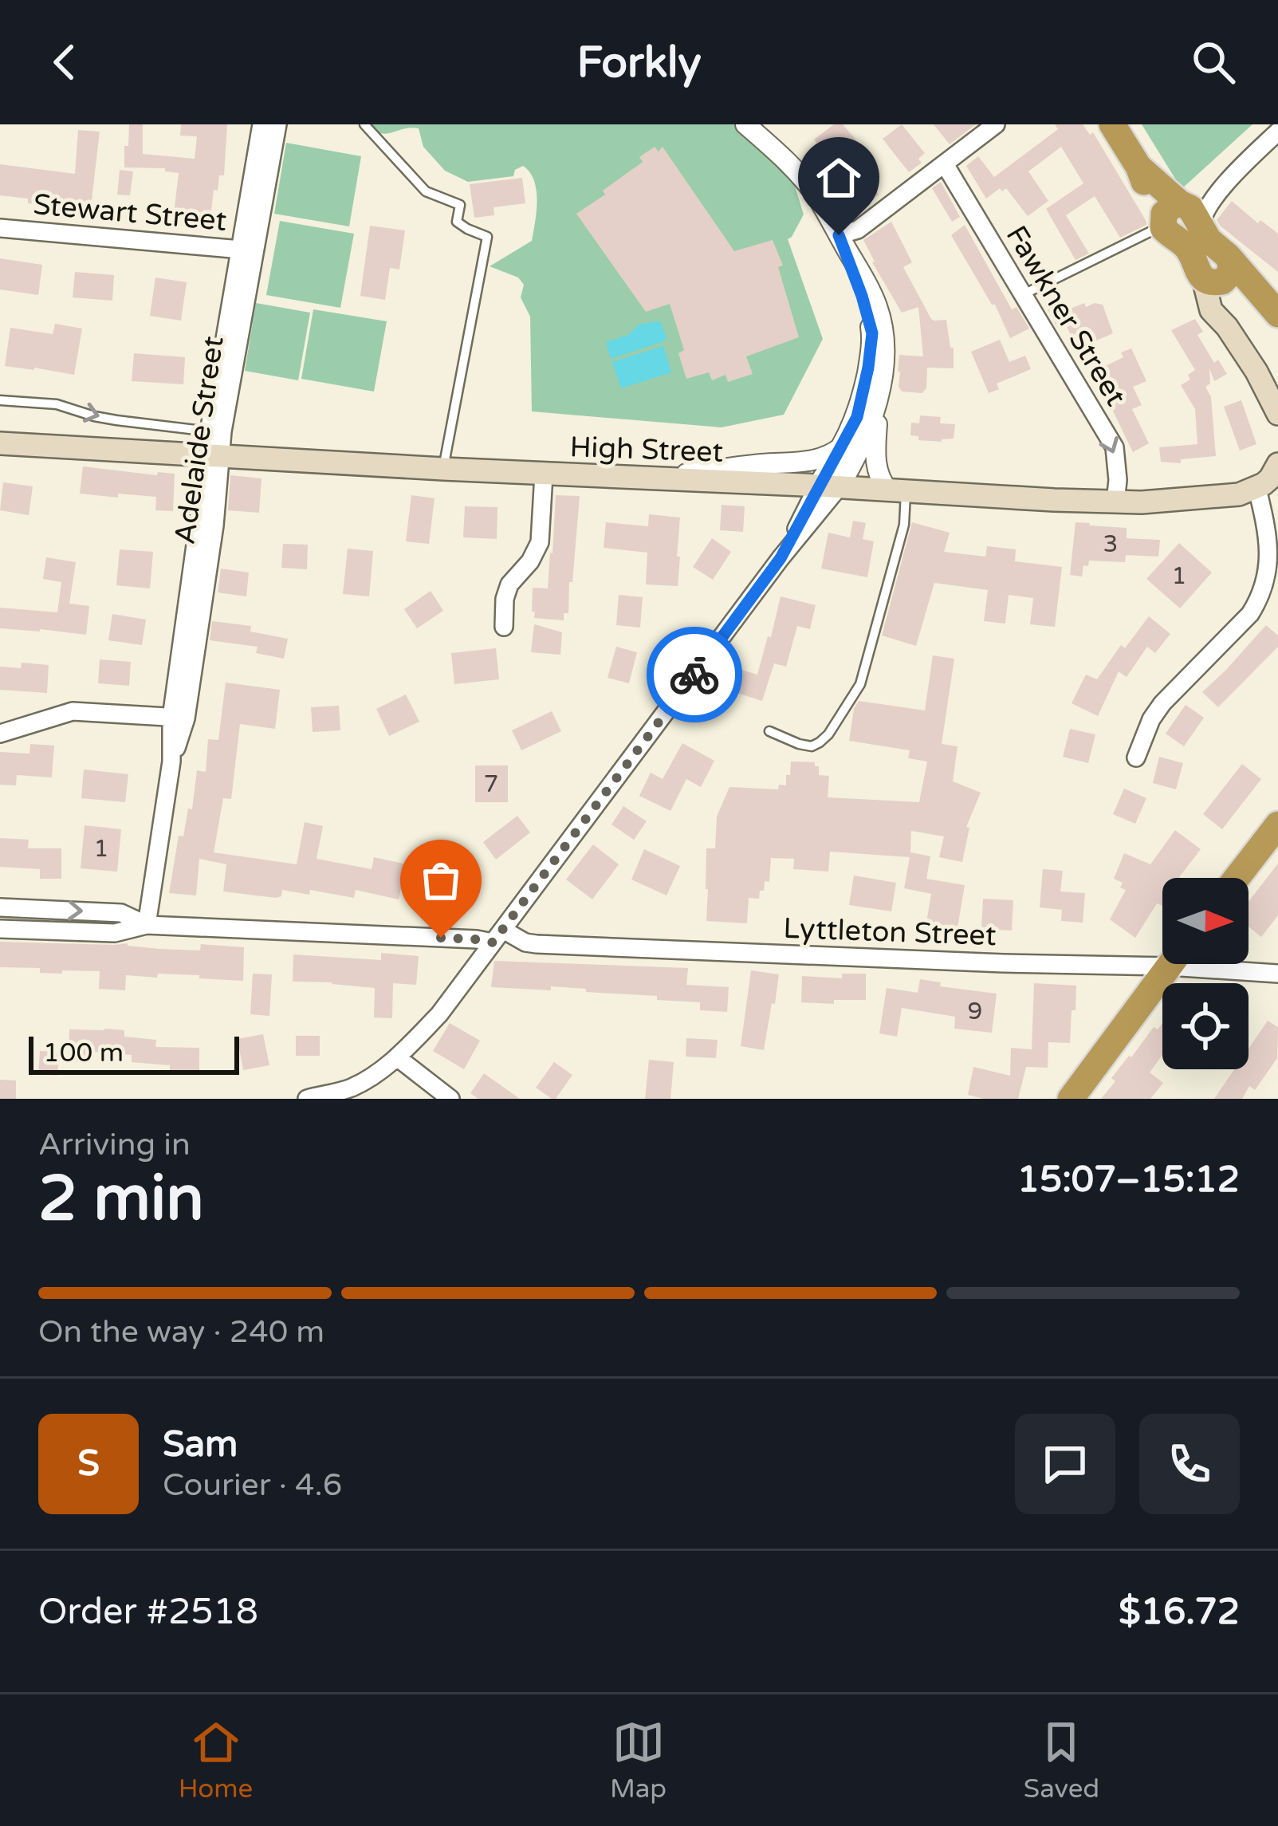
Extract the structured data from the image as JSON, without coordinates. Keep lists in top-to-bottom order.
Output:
{
  "streets": {
    "main road": ["High Street"],
    "street": [
      "Stewart Street",
      "Fawkner Street",
      "Adelaide Street",
      "Lyttleton Street"
    ]
  },
  "crossings": [
    ["Stewart Street", "Adelaide Street"],
    ["Fawkner Street", "High Street"],
    ["Adelaide Street", "High Street"],
    ["Adelaide Street", "Lyttleton Street"]
  ],
  "one_way": ["Fawkner Street"],
  "house_numbers": [
    "3",
    "1",
    "7",
    "1",
    "9"
  ],
  "scale_bar": "100 m",
  "north": "right",
  "page": {
    "header": "Forkly",
    "scale": "100 m",
    "heading": ["2 min", "Arriving in", "15:07–15:12"],
    "panel": [
      "Sam",
      "Courier · 4.6",
      "Order #2518",
      "$16.72"
    ],
    "bar": "On the way · 240 m",
    "round": "S",
    "tabs": ["Home", "Map", "Saved"]
  }
}
